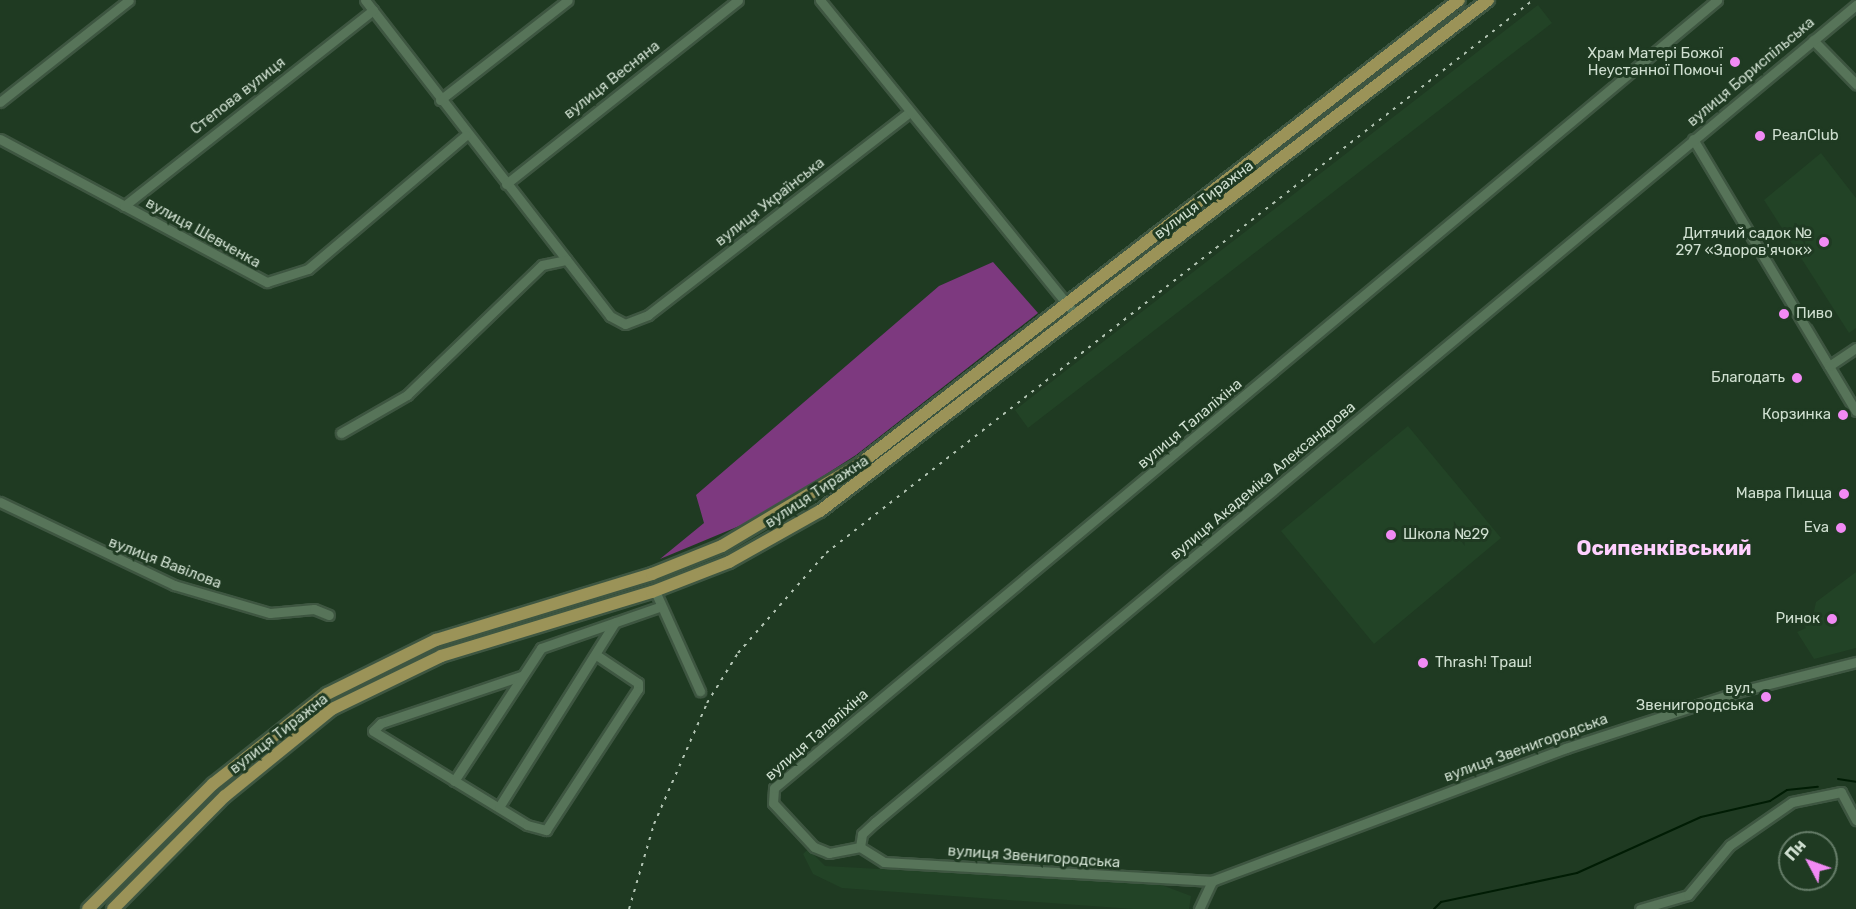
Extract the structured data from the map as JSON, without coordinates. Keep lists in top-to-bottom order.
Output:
{
  "streets": {
    "main road": ["вулиця Тиражна"],
    "street": [
      "вулиця Бориспільська",
      "вулиця Весняна",
      "Степова вулиця",
      "вулиця Українська",
      "вулиця Шевченка",
      "вулиця Талаліхіна",
      "вулиця Академіка Александрова",
      "вулиця Вавілова",
      "вулиця Звенигородська"
    ]
  },
  "crossings": [
    ["вулиця Бориспільська", "вулиця Академіка Александрова"],
    ["Степова вулиця", "вулиця Шевченка"],
    ["вулиця Талаліхіна", "вулиця Академіка Александрова"],
    ["вулиця Талаліхіна", "вулиця Звенигородська"],
    ["вулиця Академіка Александрова", "вулиця Звенигородська"]
  ],
  "districts": ["Осипенківський"],
  "places": [
    "Храм Матері Божої Неустанної Помочі",
    "РеалClub",
    "Дитячий садок № 297 «Здоров'ячок»",
    "Пиво",
    "Благодать",
    "Корзинка",
    "Мавра Пицца",
    "Eva",
    "Школа №29",
    "Ринок",
    "Thrash! Траш!",
    "вул. Звенигородська"
  ],
  "north": "top left"
}
